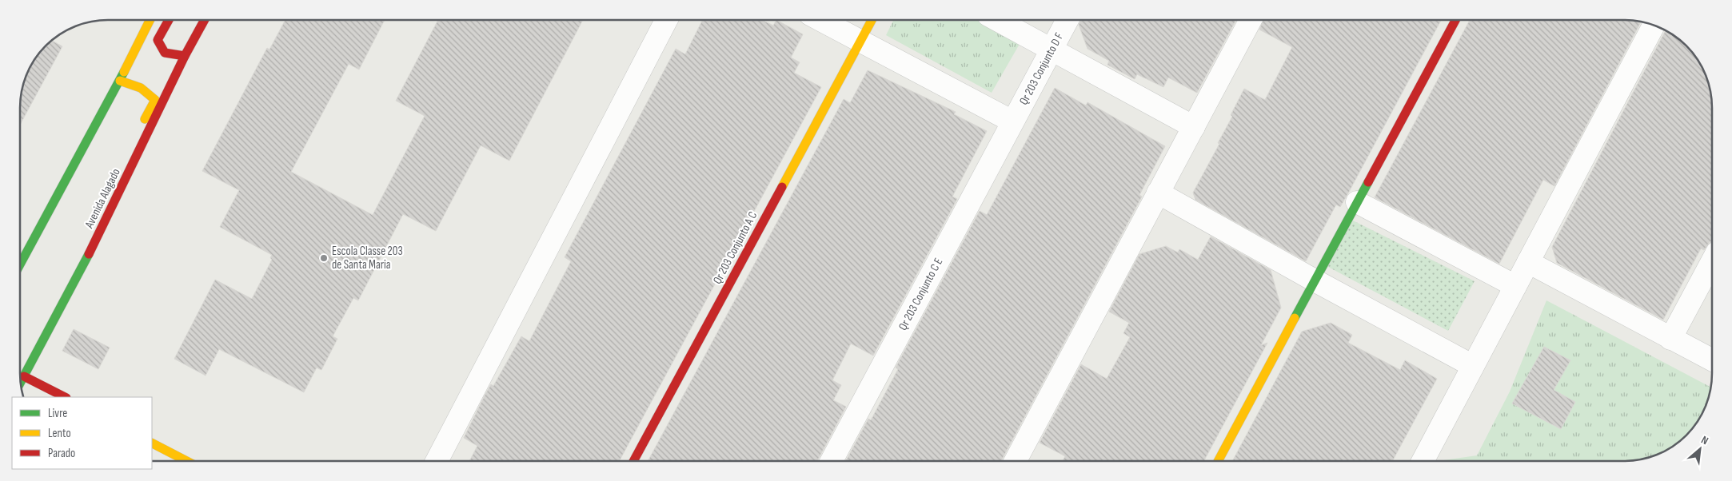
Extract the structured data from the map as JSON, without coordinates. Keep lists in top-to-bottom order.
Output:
{
  "streets": {
    "street": [
      "Qr 203 Conjunto D F",
      "Avenida Alagado",
      "Qr 203 Conjunto A C",
      "Qr 203 Conjunto C E"
    ]
  },
  "crossings": [
    ["Qr 203 Conjunto D F", "Qr 203 Conjunto C E"]
  ],
  "places": ["Escola Classe 203 de Santa Maria"],
  "legend": ["Livre", "Lento", "Parado"],
  "north": "top right"
}
